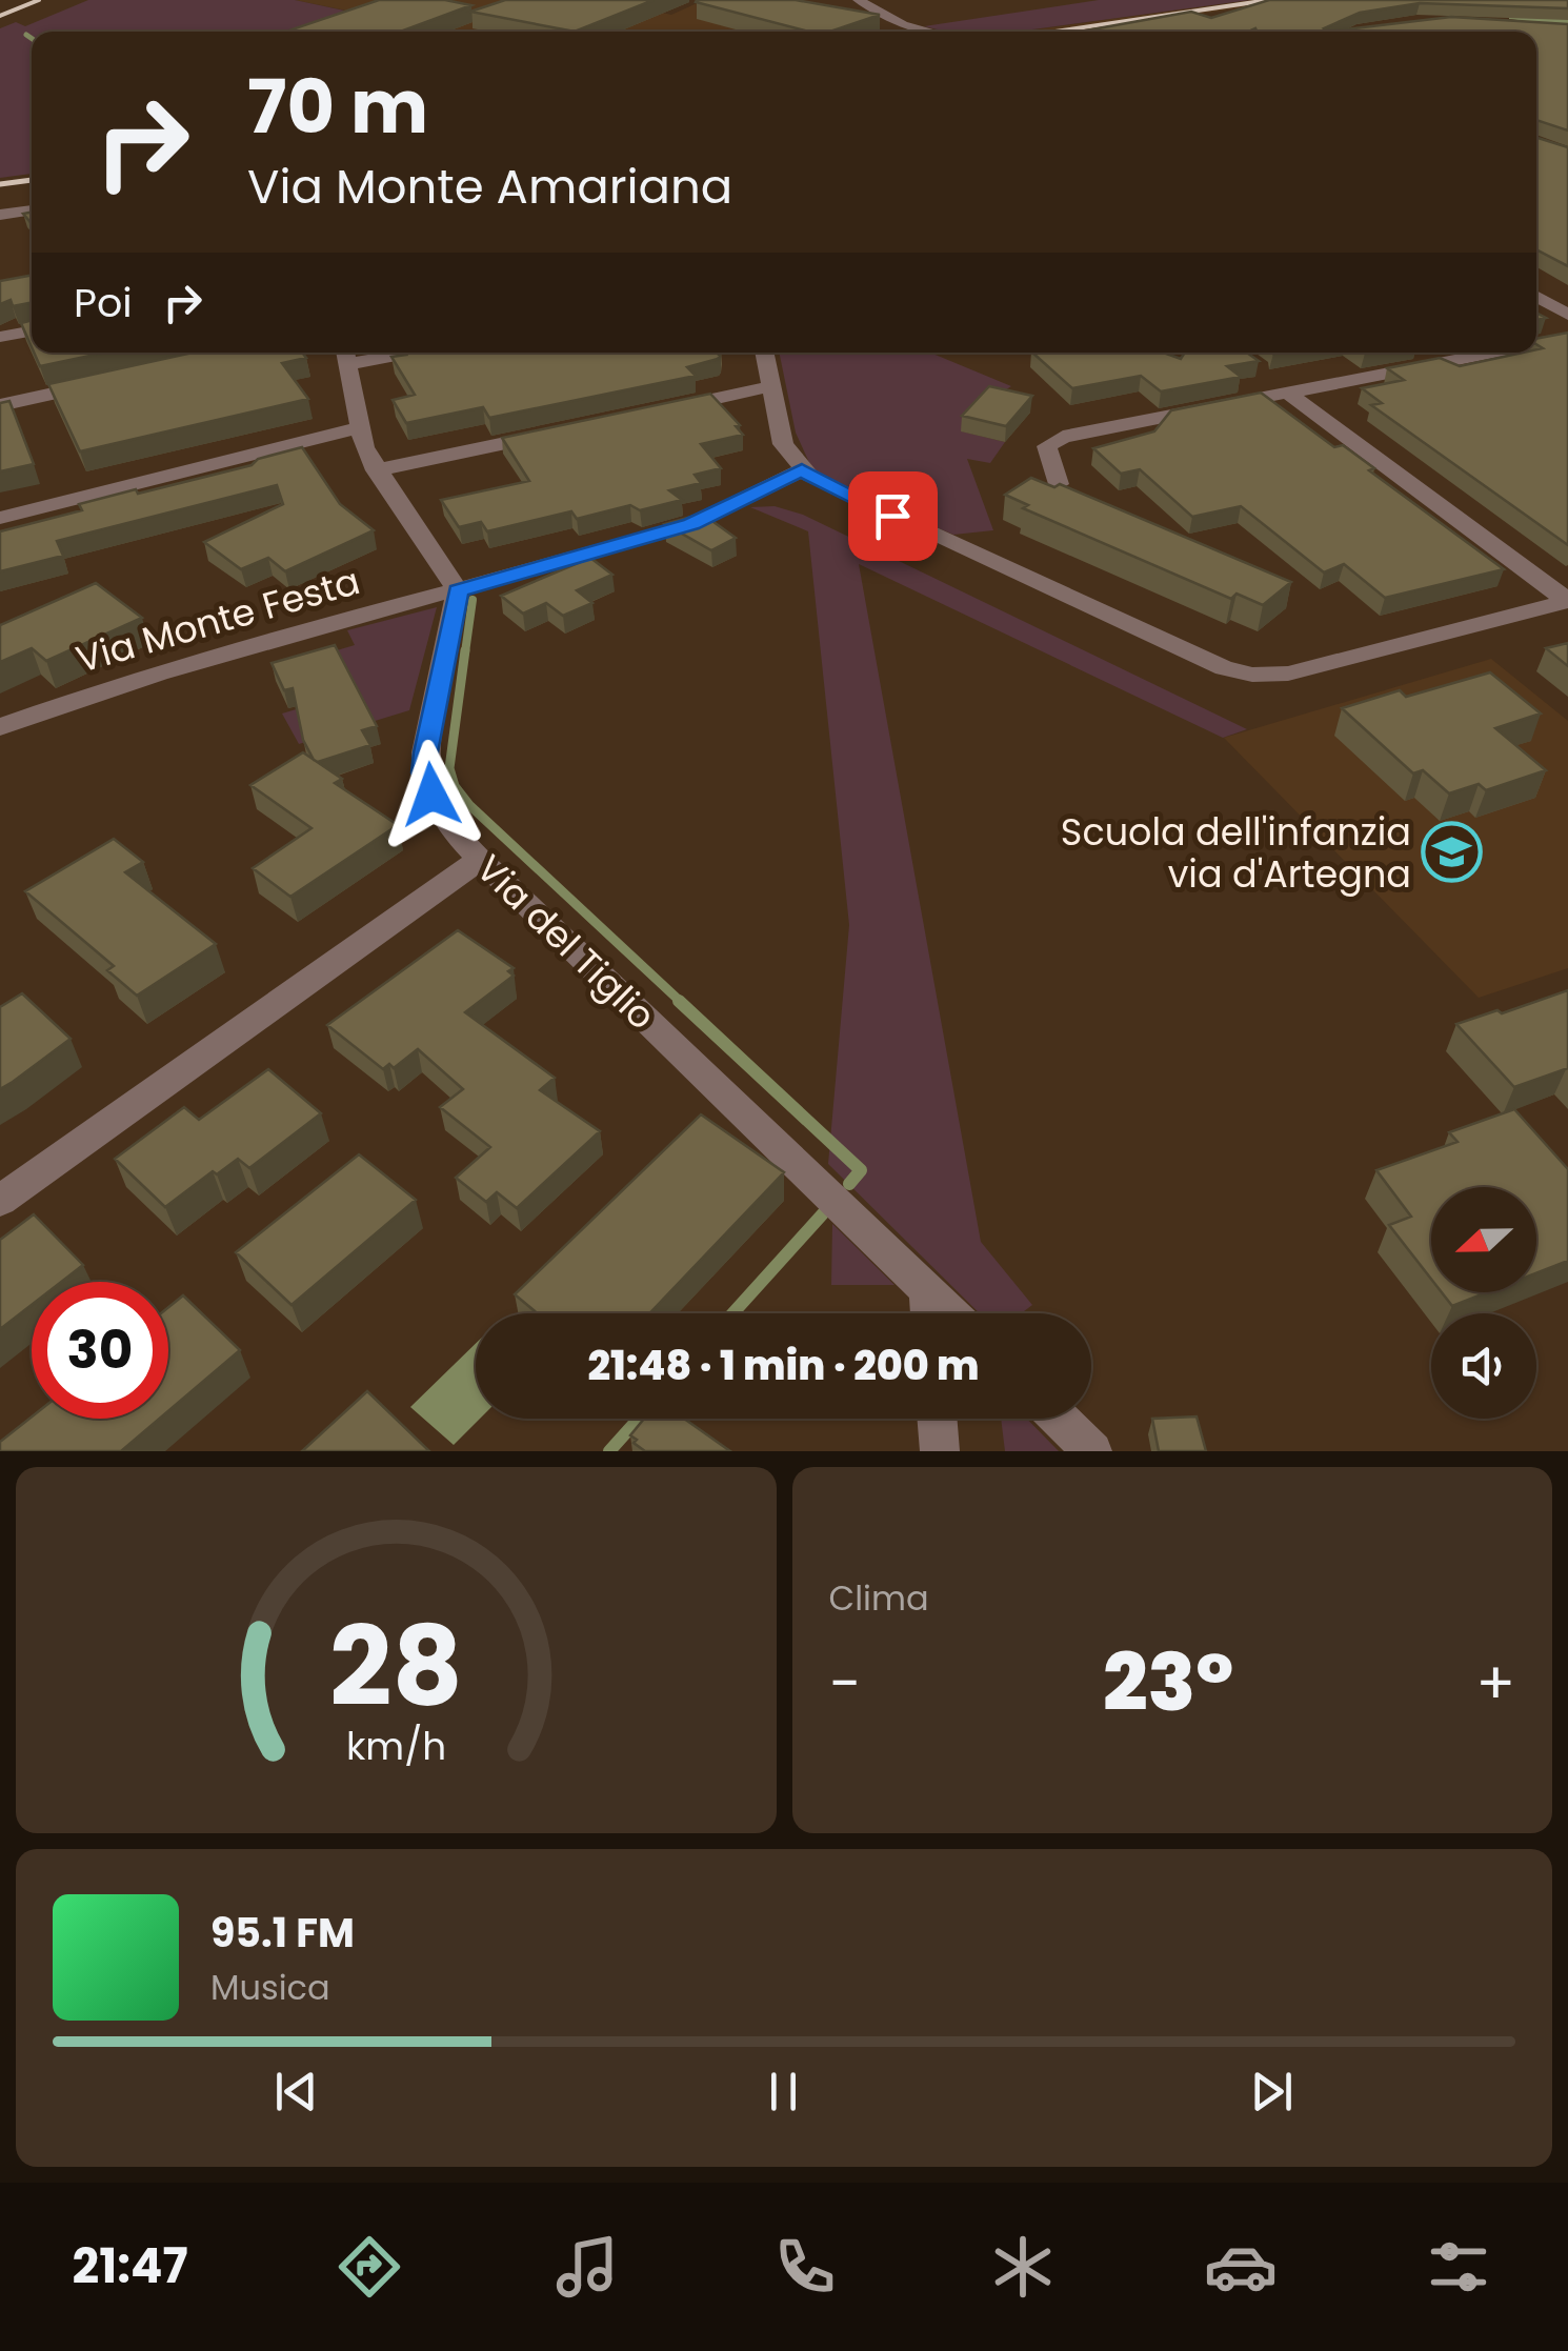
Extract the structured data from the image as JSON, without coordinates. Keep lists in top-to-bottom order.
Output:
{
  "streets": {
    "street": ["Via Monte Festa", "Via del Tiglio"]
  },
  "crossings": [
    ["Via Monte Festa", "Via del Tiglio"]
  ],
  "places": {
    "school or university": ["Scuola dell'infanzia via d'Artegna"]
  },
  "north": "left",
  "page": {
    "turn": ["70 m", "Via Monte Amariana"],
    "then": "Poi",
    "limit": "30",
    "trip": "21:48 · 1 min · 200 m",
    "tile": "Clima",
    "heat": ["−", "23°", "+"],
    "song": ["95.1 FM", "Musica"],
    "tabs": "21:47",
    "gauge": ["28", "km/h"]
  }
}
